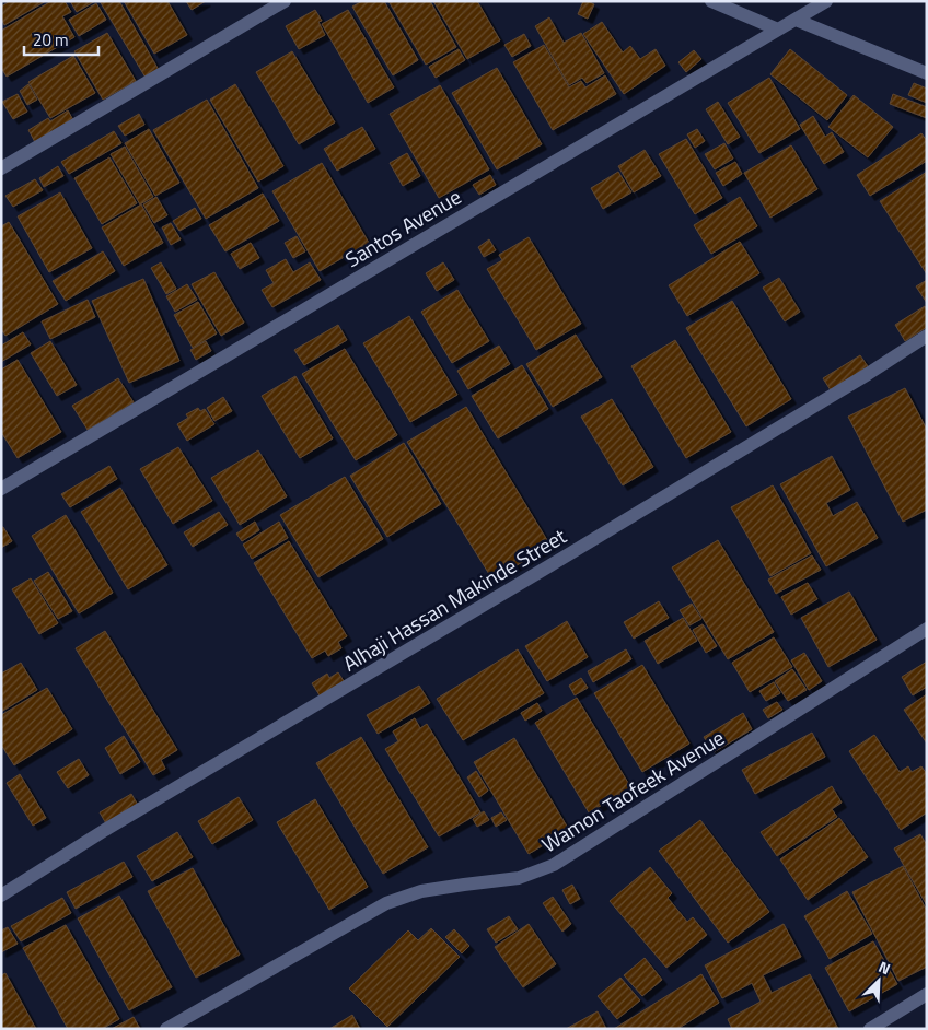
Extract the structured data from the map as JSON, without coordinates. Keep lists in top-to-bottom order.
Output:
{
  "streets": {
    "street": ["Santos Avenue", "Alhaji Hassan Makinde Street", "Wamon Taofeek Avenue"]
  },
  "scale_bar": "20 m",
  "north": "top right"
}
